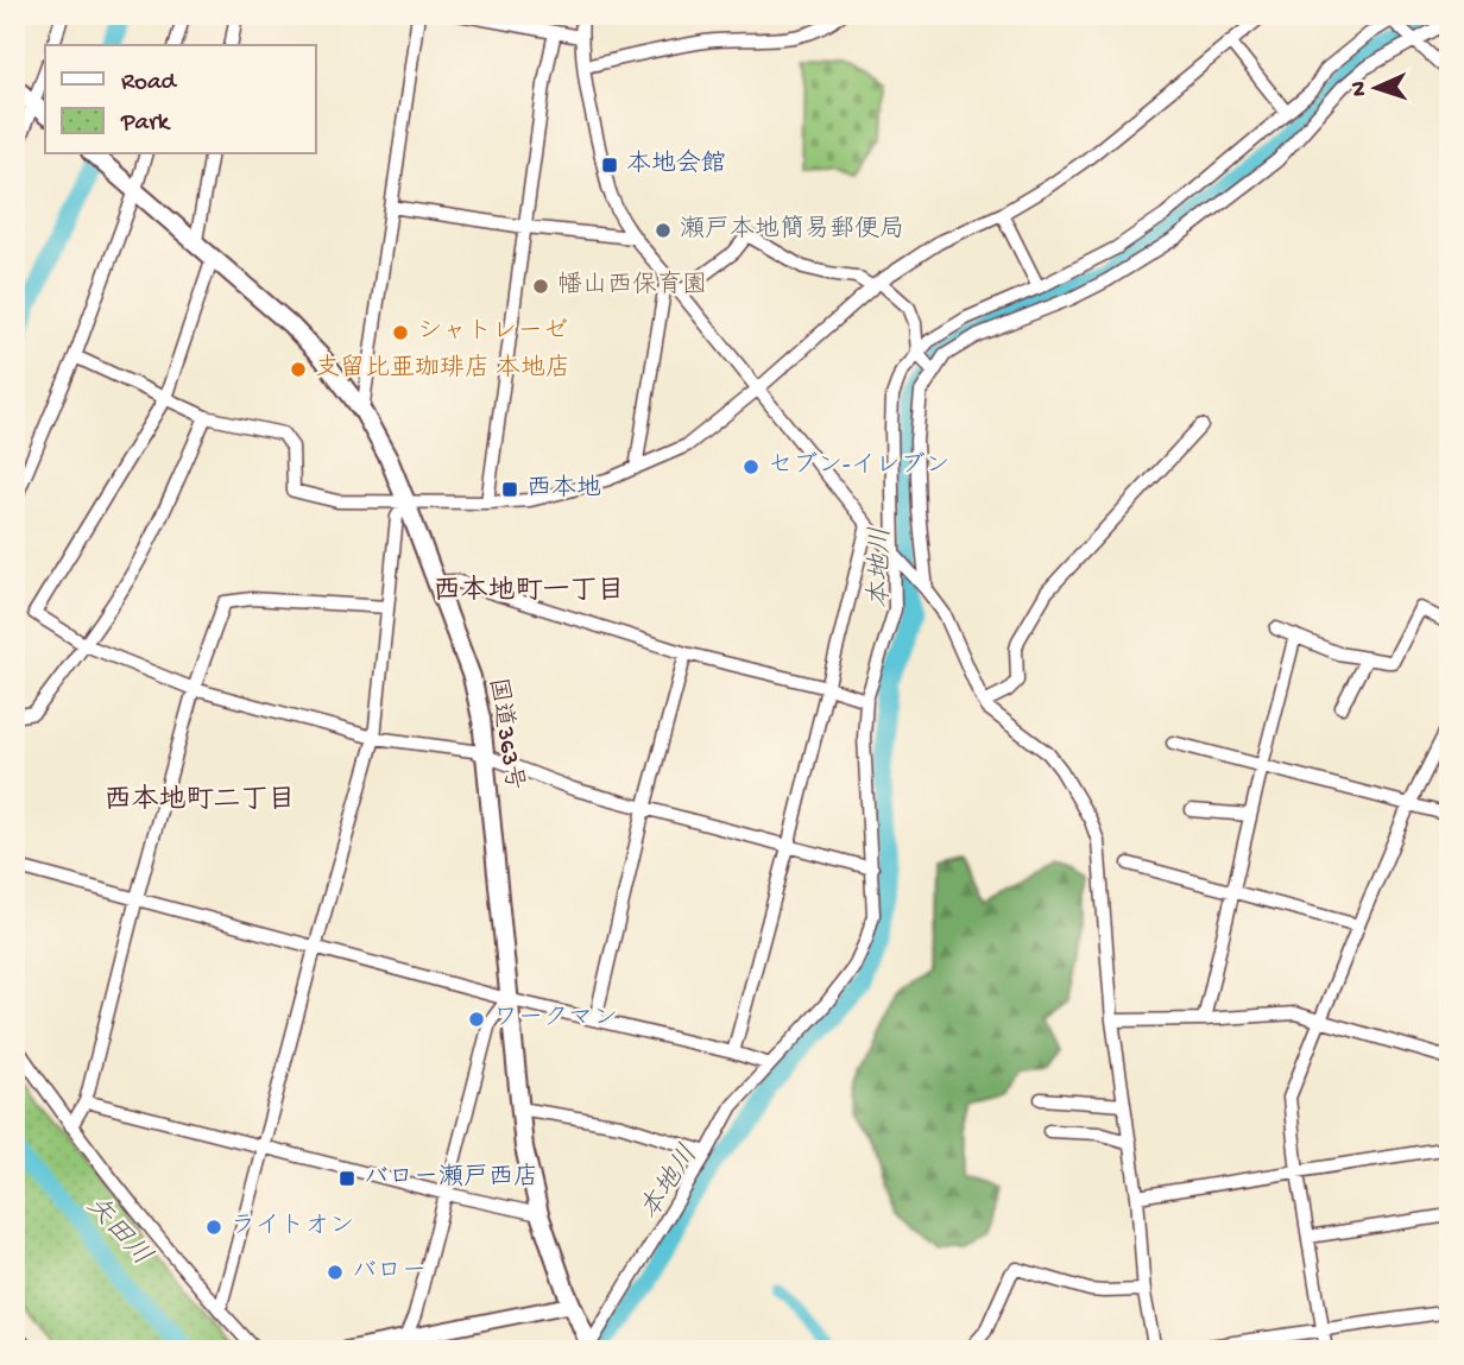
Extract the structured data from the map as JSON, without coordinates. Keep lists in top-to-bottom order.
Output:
{
  "streets": {
    "highway": ["国道363号"]
  },
  "districts": ["西本地町一丁目", "西本地町二丁目"],
  "water": ["本地川", "矢田川"],
  "places": {
    "transit": ["本地会館", "西本地", "バロー瀬戸西店"],
    "other": [
      "瀬戸本地簡易郵便局",
      "幡山西保育園",
      "シャトレーゼ",
      "支留比亜珈琲店 本地店",
      "セブン-イレブン",
      "ワークマン",
      "ライトオン",
      "バロー"
    ]
  },
  "legend": ["Road", "Park"],
  "north": "left"
}
